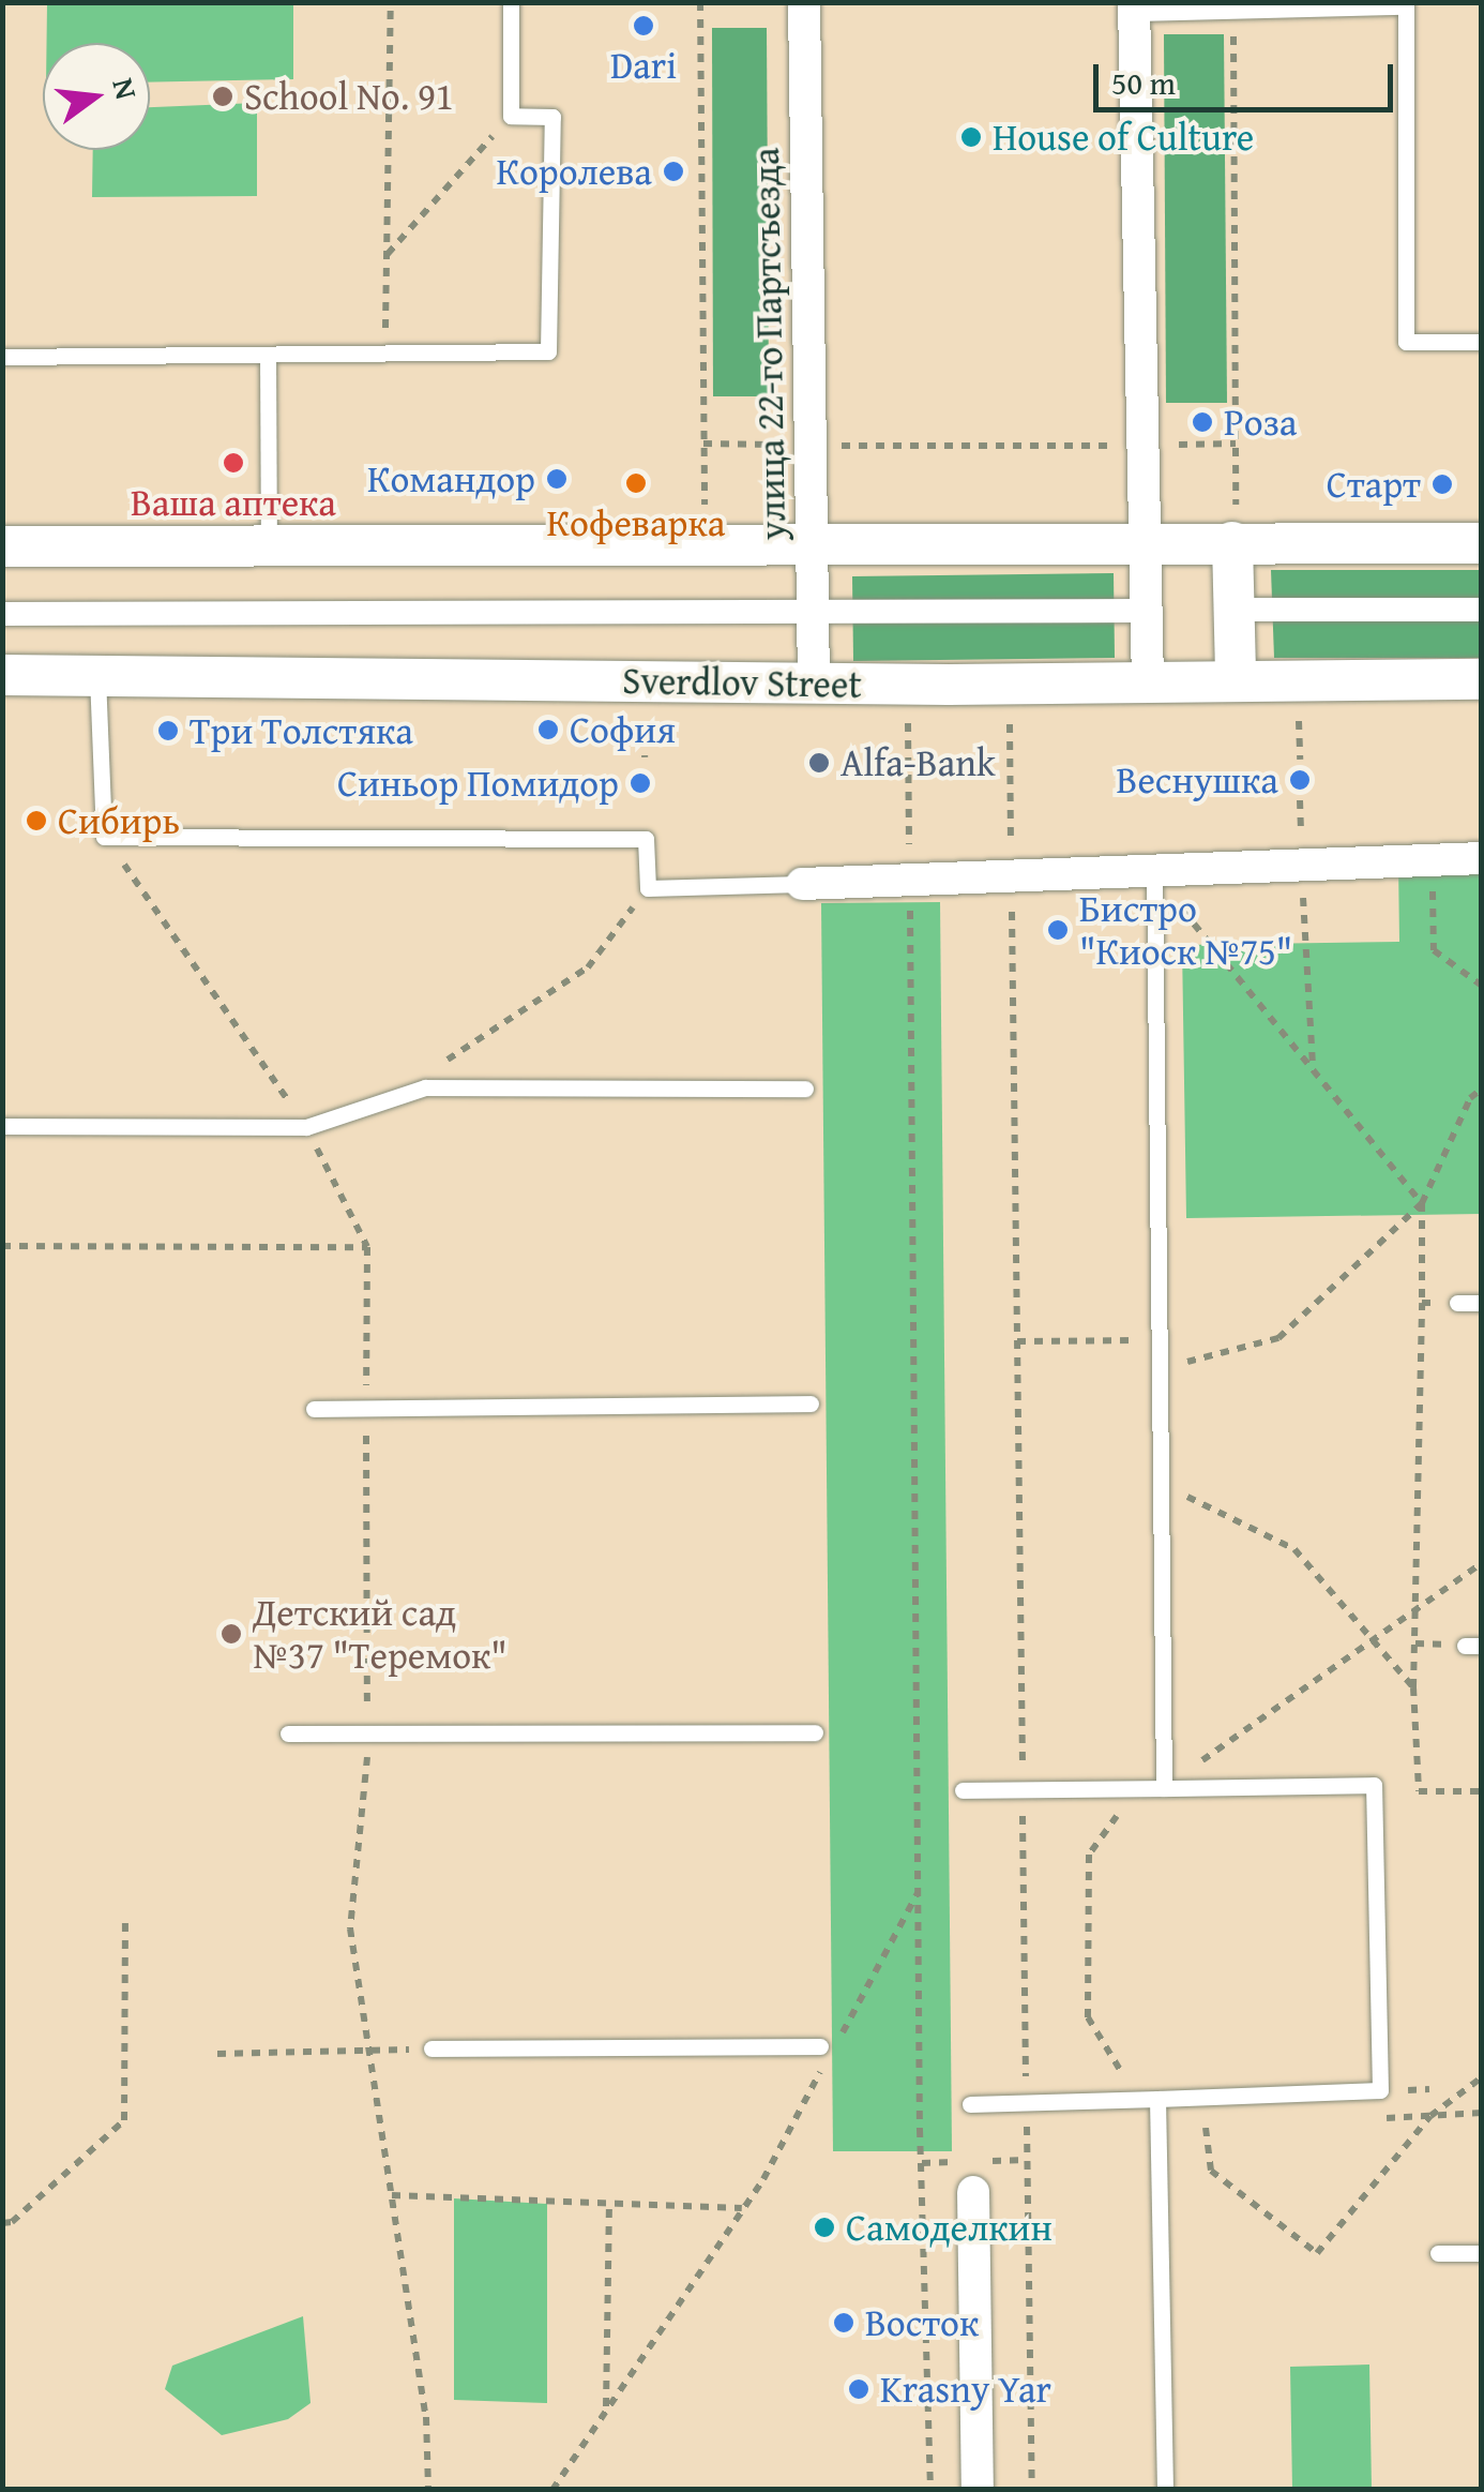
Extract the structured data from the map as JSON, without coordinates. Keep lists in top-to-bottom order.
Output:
{
  "streets": {
    "street": ["улица 22-го Партсъезда", "Sverdlov Street"]
  },
  "crossings": [
    ["улица 22-го Партсъезда", "Sverdlov Street"]
  ],
  "places": [
    "Dari",
    "School No. 91",
    "House of Culture",
    "Королева",
    "Роза",
    "Ваша аптека",
    "Командор",
    "Кофеварка",
    "Старт",
    "София",
    "Три Толстяка",
    "Alfa-Bank",
    "Веснушка",
    "Синьор Помидор",
    "Сибирь",
    "Бистро \"Киоск №75\"",
    "Детский сад №37 \"Теремок\"",
    "Самоделкин",
    "Восток",
    "Krasny Yar"
  ],
  "scale_bar": "50 m",
  "north": "right"
}
